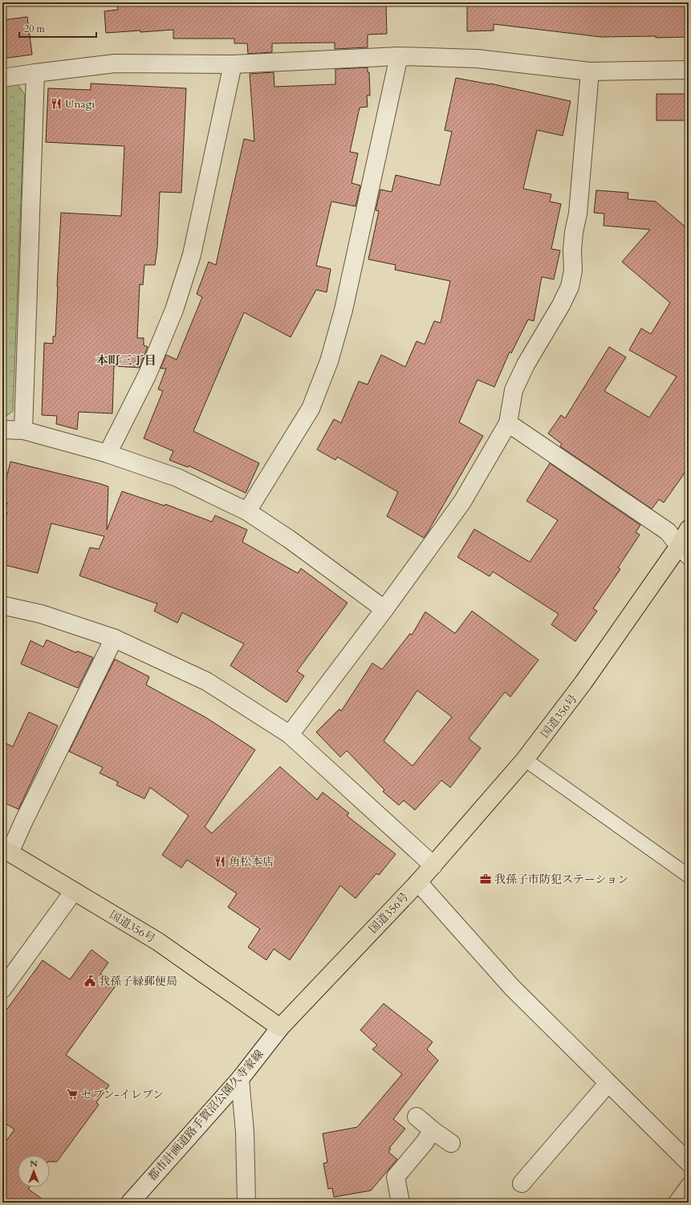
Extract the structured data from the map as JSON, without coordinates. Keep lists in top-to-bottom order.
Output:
{
  "streets": {
    "highway": ["国道356号"],
    "street": ["都市計画道路手賀沼公園久寺家線"]
  },
  "crossings": [
    ["国道356号", "都市計画道路手賀沼公園久寺家線"]
  ],
  "districts": ["本町三丁目"],
  "places": {
    "restaurant": ["Unagi", "角松本店"],
    "office": ["我孫子市防犯ステーション"],
    "public building": ["我孫子緑郵便局"],
    "supermarket": ["セブン-イレブン"]
  },
  "scale_bar": "20 m",
  "north": "top"
}
